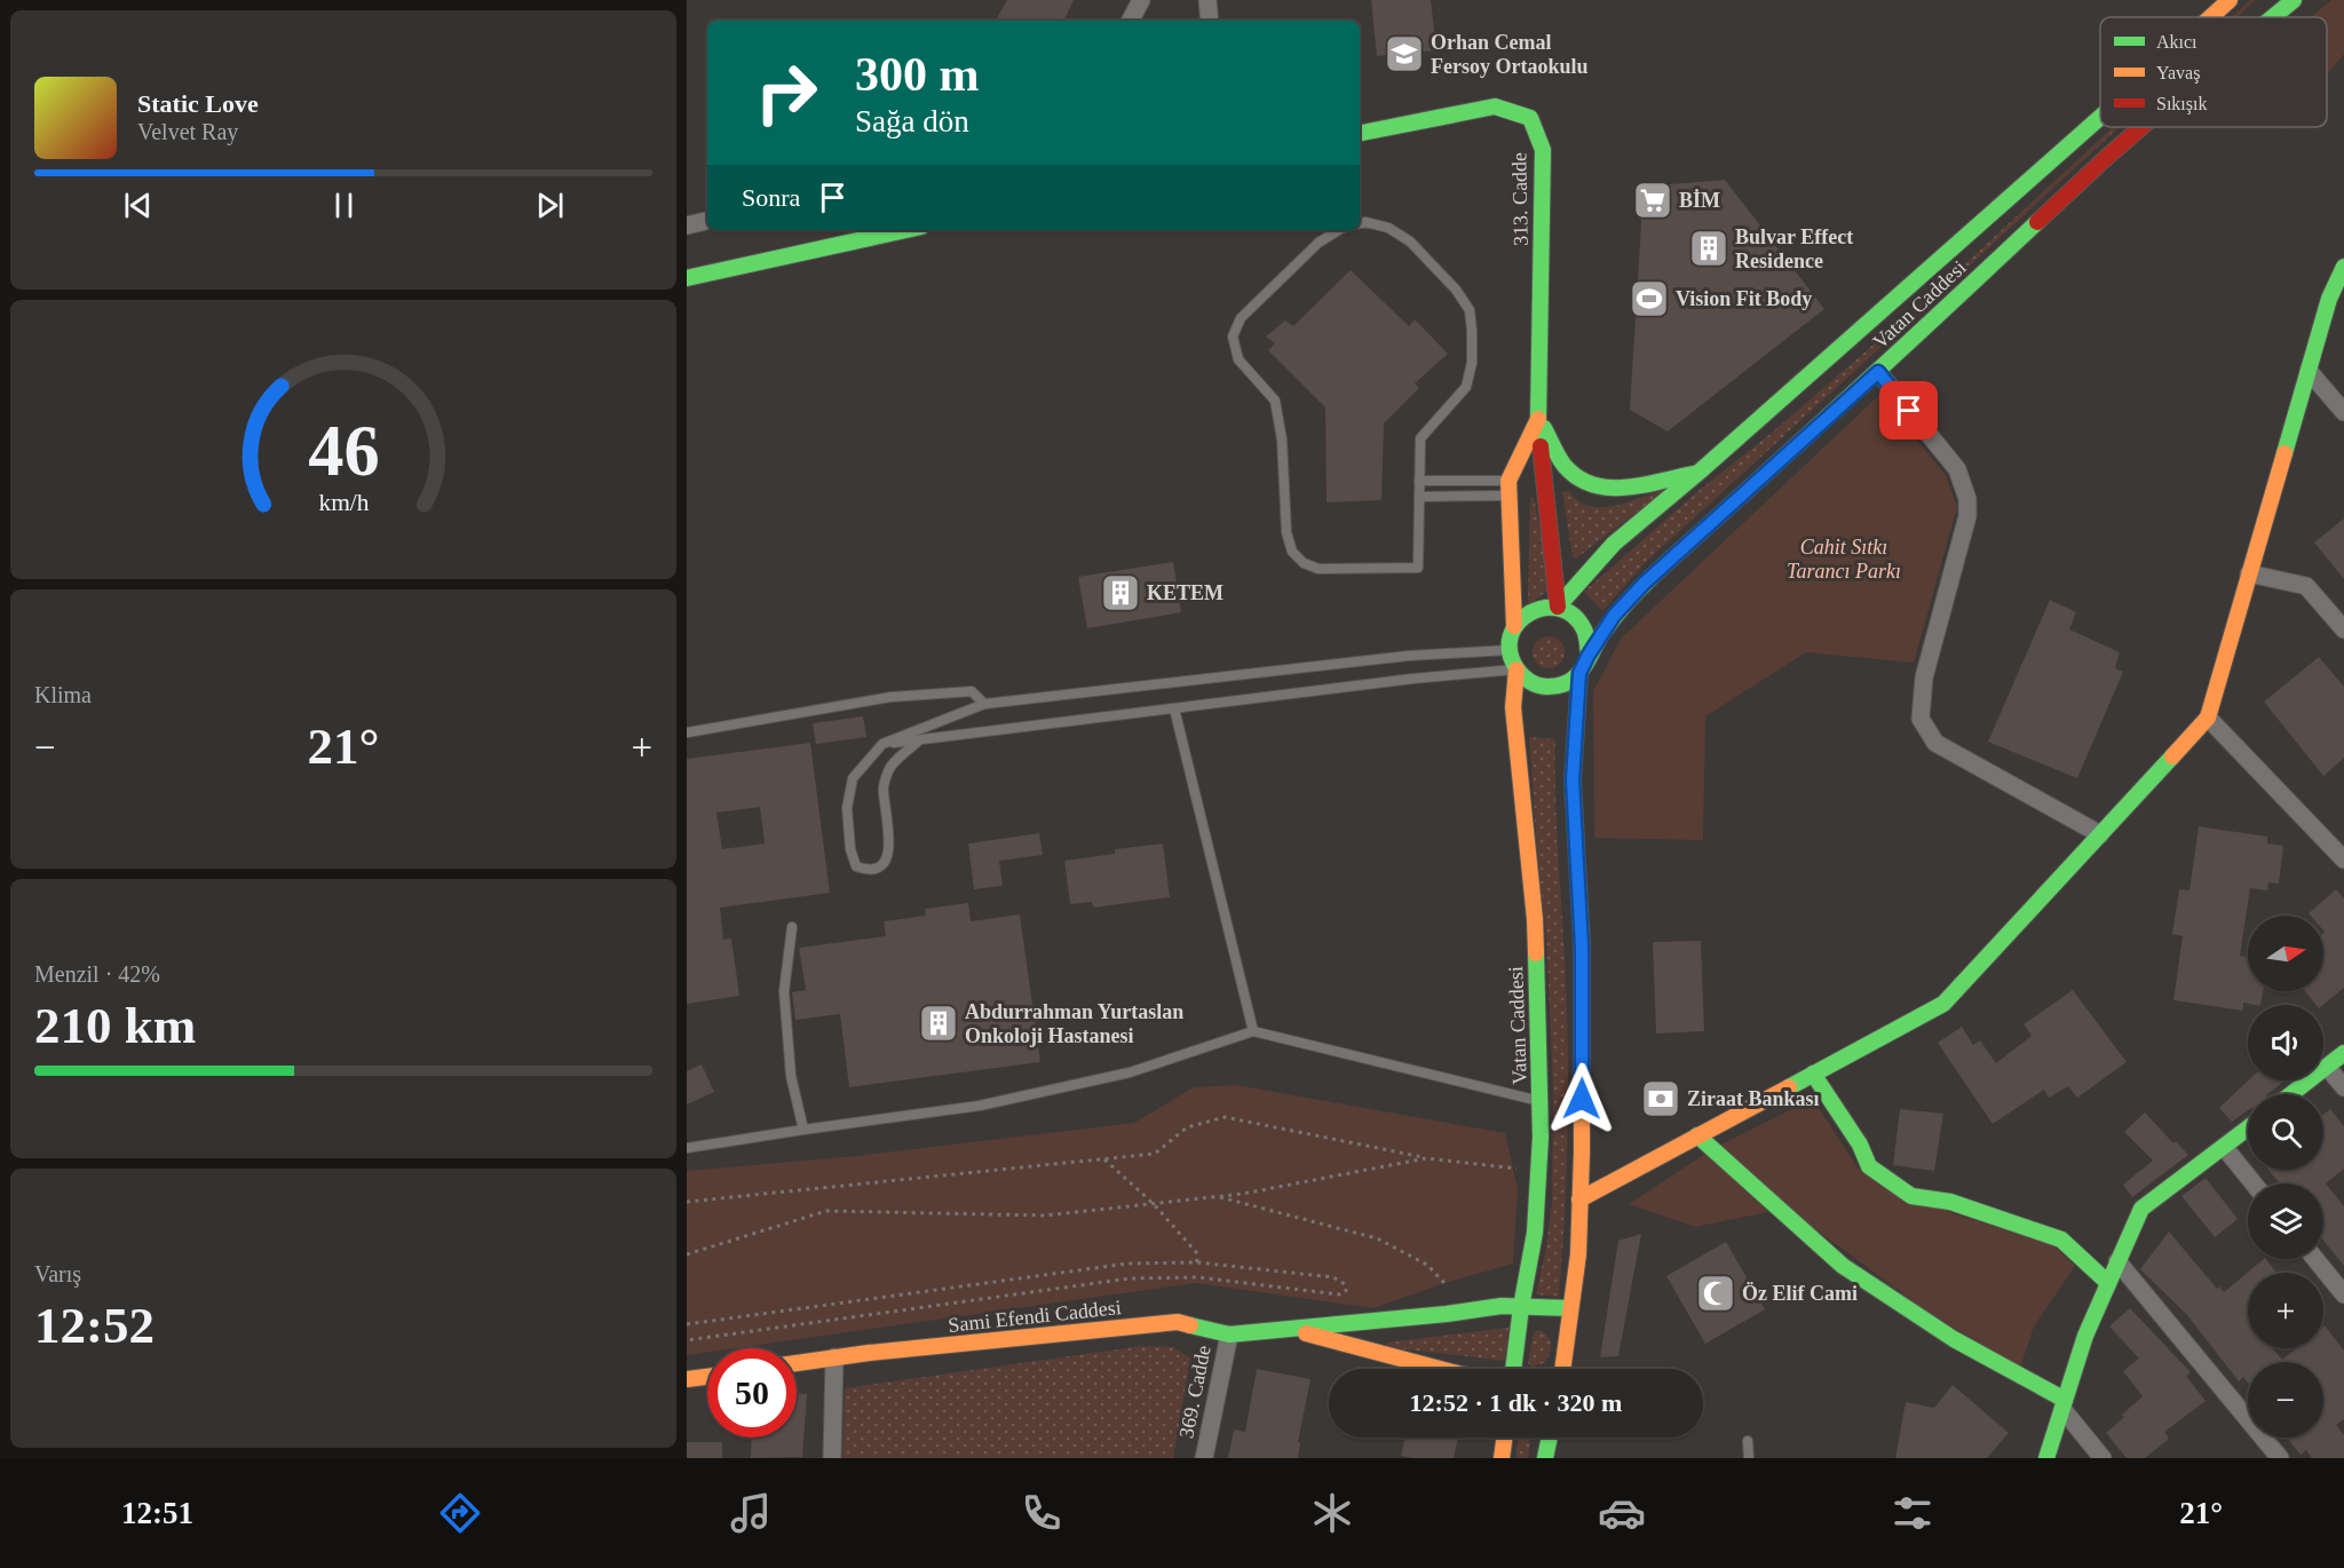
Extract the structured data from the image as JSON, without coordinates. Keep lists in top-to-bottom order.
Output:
{
  "streets": {
    "main road": ["313. Cadde", "Vatan Caddesi", "Sami Efendi Caddesi"],
    "street": ["369. Cadde"]
  },
  "crossings": [
    ["313. Cadde", "Vatan Caddesi"],
    ["Vatan Caddesi", "Sami Efendi Caddesi"],
    ["Sami Efendi Caddesi", "369. Cadde"]
  ],
  "parks": ["Cahit Sıtkı Tarancı Parkı"],
  "places": {
    "school or university": ["Orhan Cemal Fersoy Ortaokulu"],
    "supermarket": ["BİM"],
    "building": ["Bulvar Effect Residence", "KETEM", "Abdurrahman Yurtaslan Onkoloji Hastanesi"],
    "sports": ["Vision Fit Body"],
    "bank": ["Ziraat Bankası"],
    "mosque": ["Öz Elif Cami"]
  },
  "legend": ["Akıcı", "Yavaş", "Sıkışık"],
  "north": "right",
  "page": {
    "turn": ["300 m", "Sağa dön"],
    "song": ["Static Love", "Velvet Ray"],
    "then": "Sonra",
    "tile": [
      "Klima",
      ["Menzil · 42%", "210 km"],
      ["Varış", "12:52"]
    ],
    "heat": ["−", "21°", "+"],
    "map_buttons": ["+", "−"],
    "limit": "50",
    "trip": "12:52 · 1 dk · 320 m",
    "tabs": ["12:51", "21°"],
    "gauge": ["46", "km/h"]
  }
}
